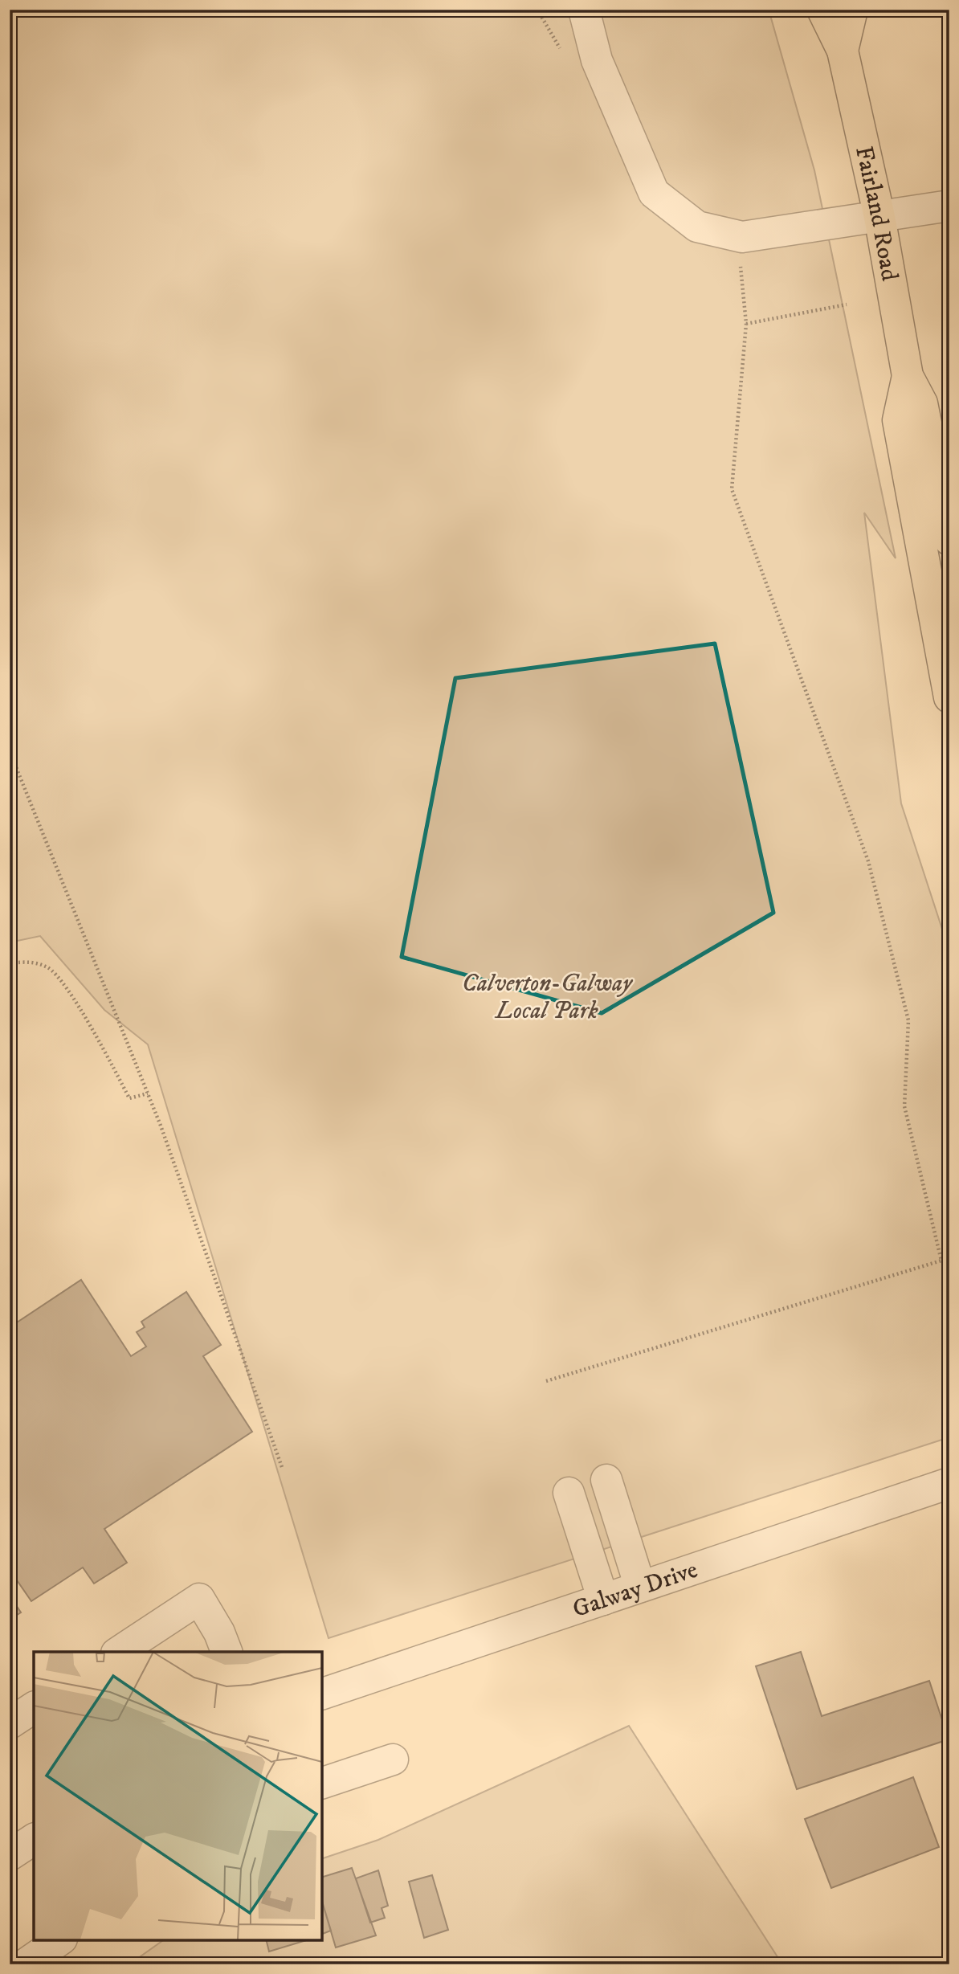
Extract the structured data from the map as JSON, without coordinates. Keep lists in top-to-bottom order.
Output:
{
  "streets": {
    "main road": ["Fairland Road"],
    "street": ["Galway Drive"]
  },
  "parks": ["Calverton-Galway Local Park"]
}
